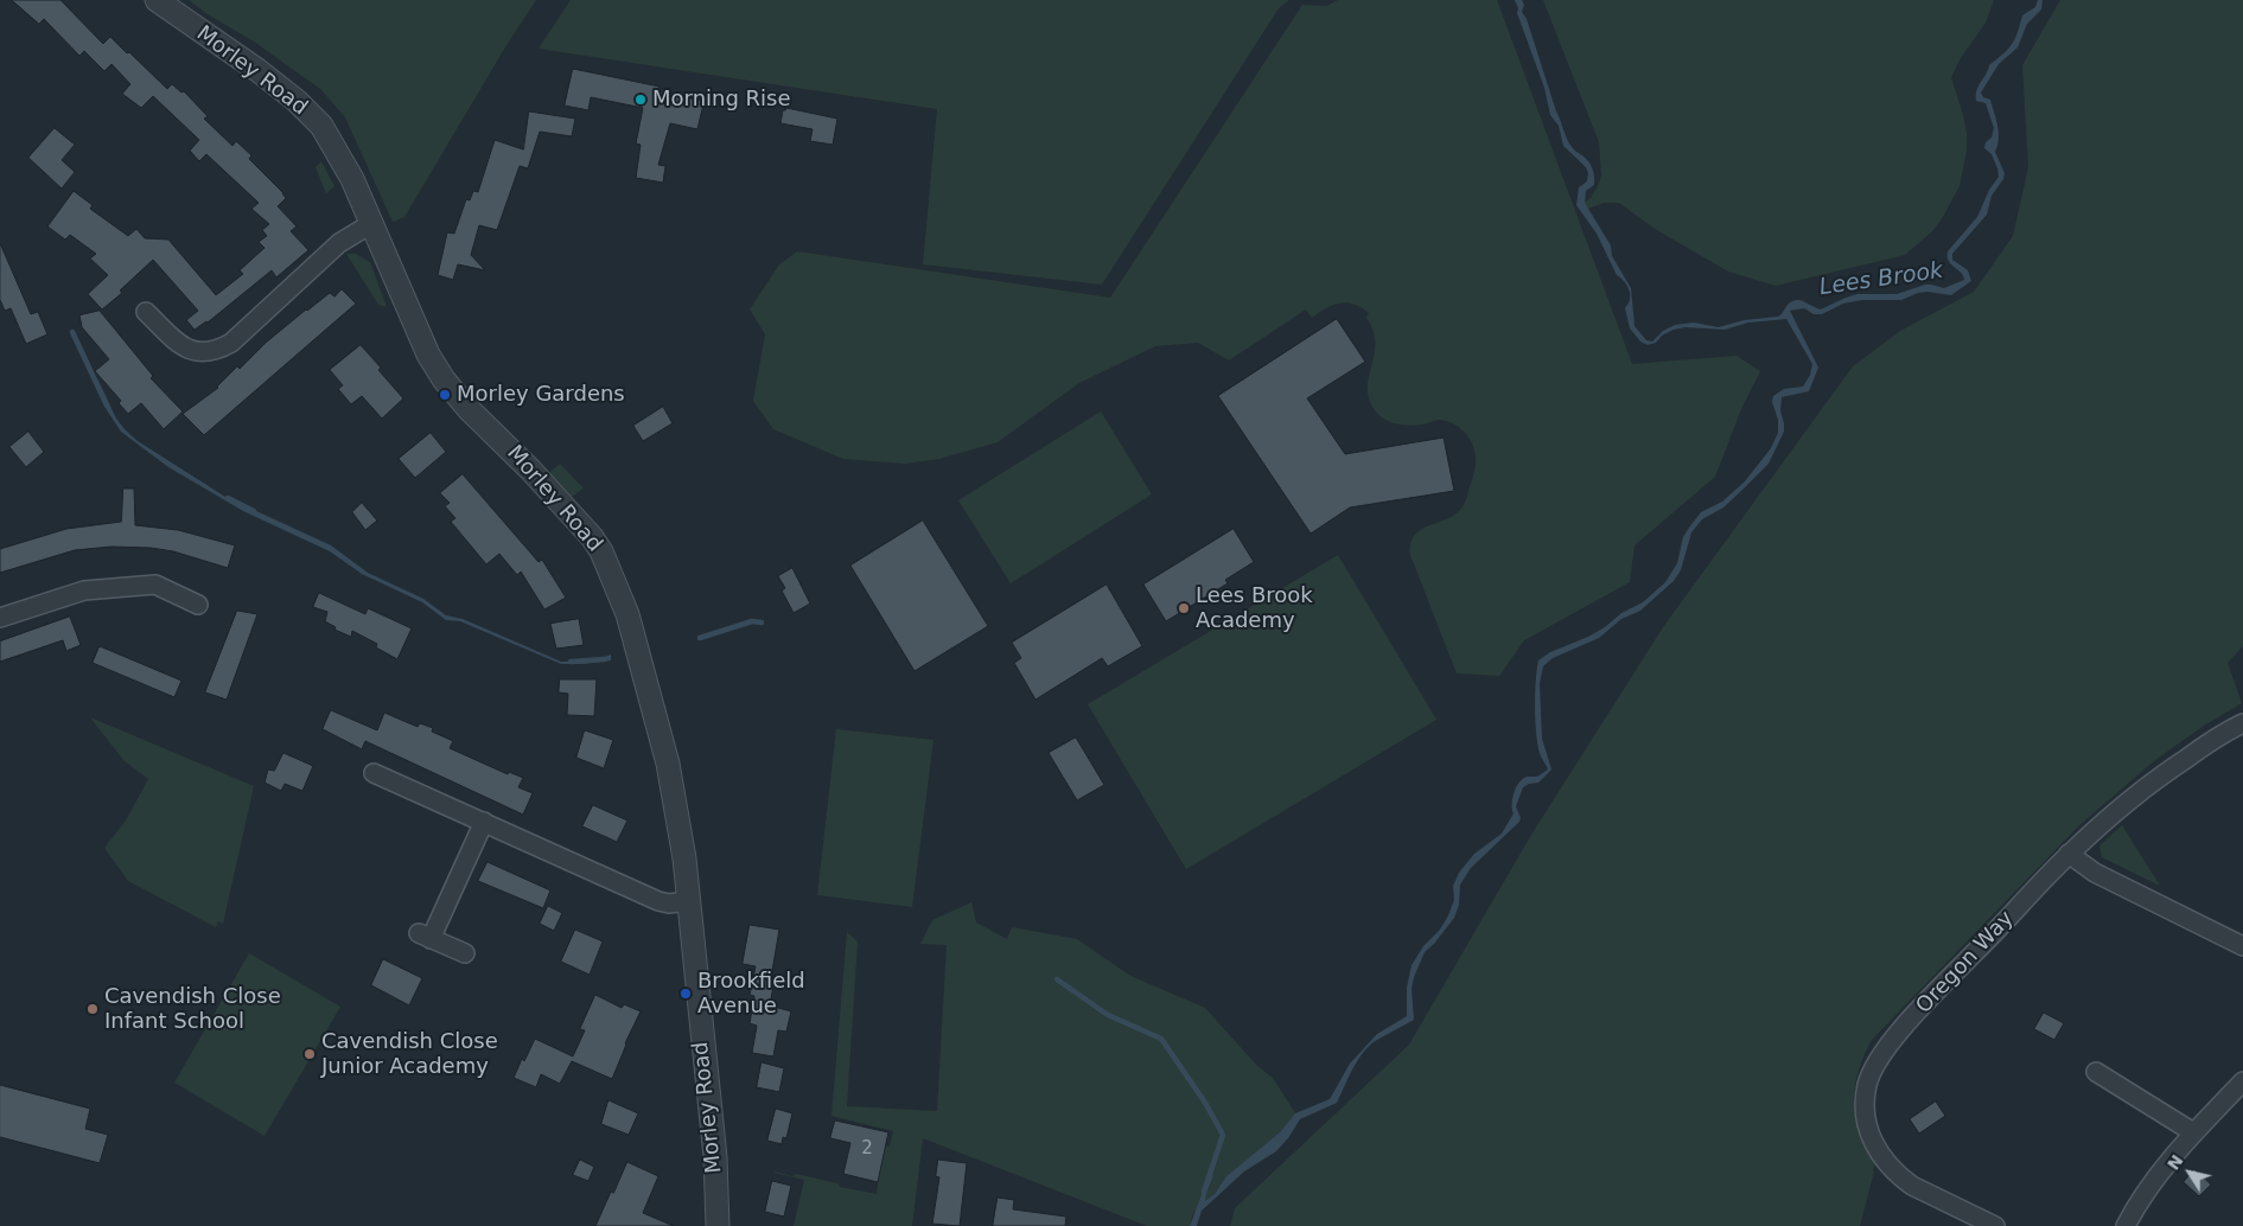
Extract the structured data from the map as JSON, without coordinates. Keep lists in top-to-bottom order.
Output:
{
  "streets": {
    "street": ["Morley Road", "Oregon Way"]
  },
  "water": ["Lees Brook"],
  "places": [
    "Morning Rise",
    "Morley Gardens",
    "Lees Brook Academy",
    "Brookfield Avenue",
    "Cavendish Close Infant School",
    "Cavendish Close Junior Academy"
  ],
  "house_numbers": ["2"],
  "north": "top left"
}
